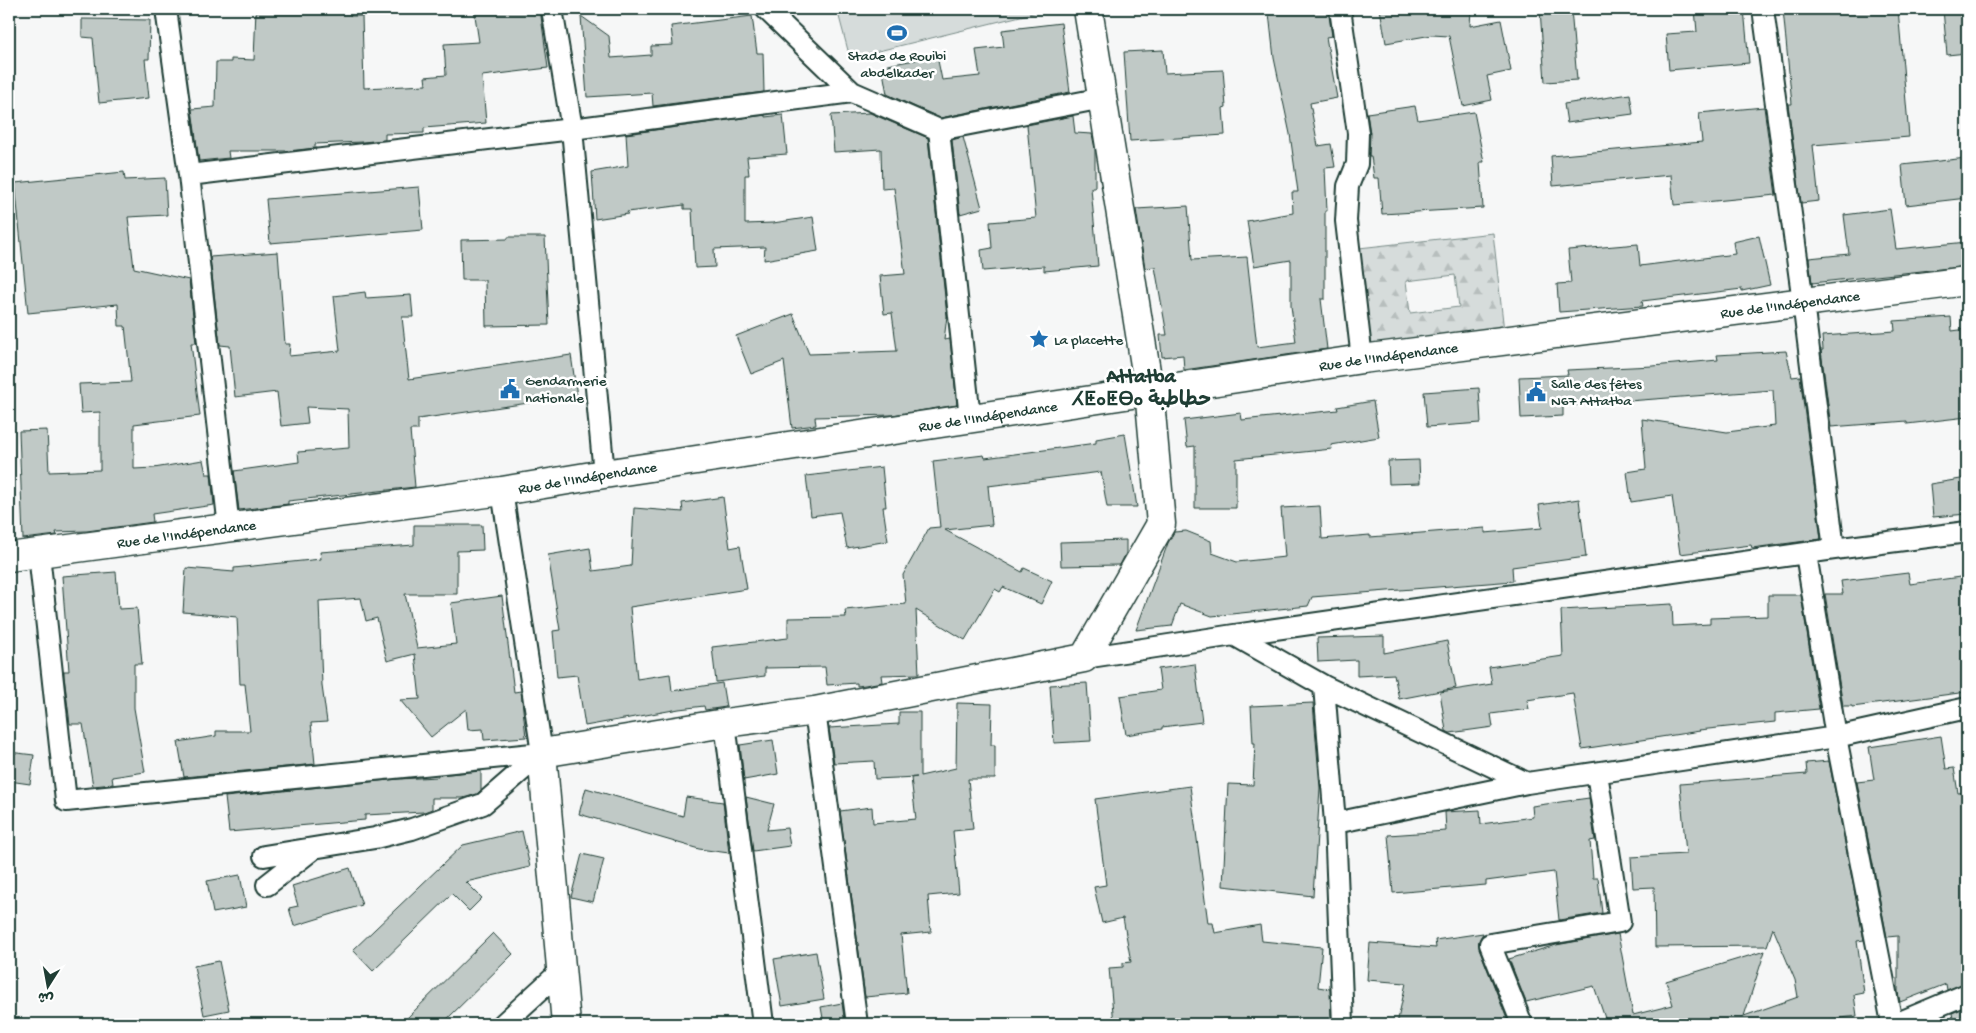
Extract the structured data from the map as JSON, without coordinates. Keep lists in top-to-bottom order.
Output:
{
  "streets": {
    "main road": ["Rue de l'Indépendance"]
  },
  "districts": ["Attatba ⵃⵟⴰⵟⴱⴰ حطاطبة"],
  "places": {
    "sports": ["Stade de Rouibi abdelkader"],
    "place": ["La placette"],
    "public building": ["Gendarmerie nationale", "Salle des fêtes N67 Attatba"]
  },
  "north": "bottom"
}
